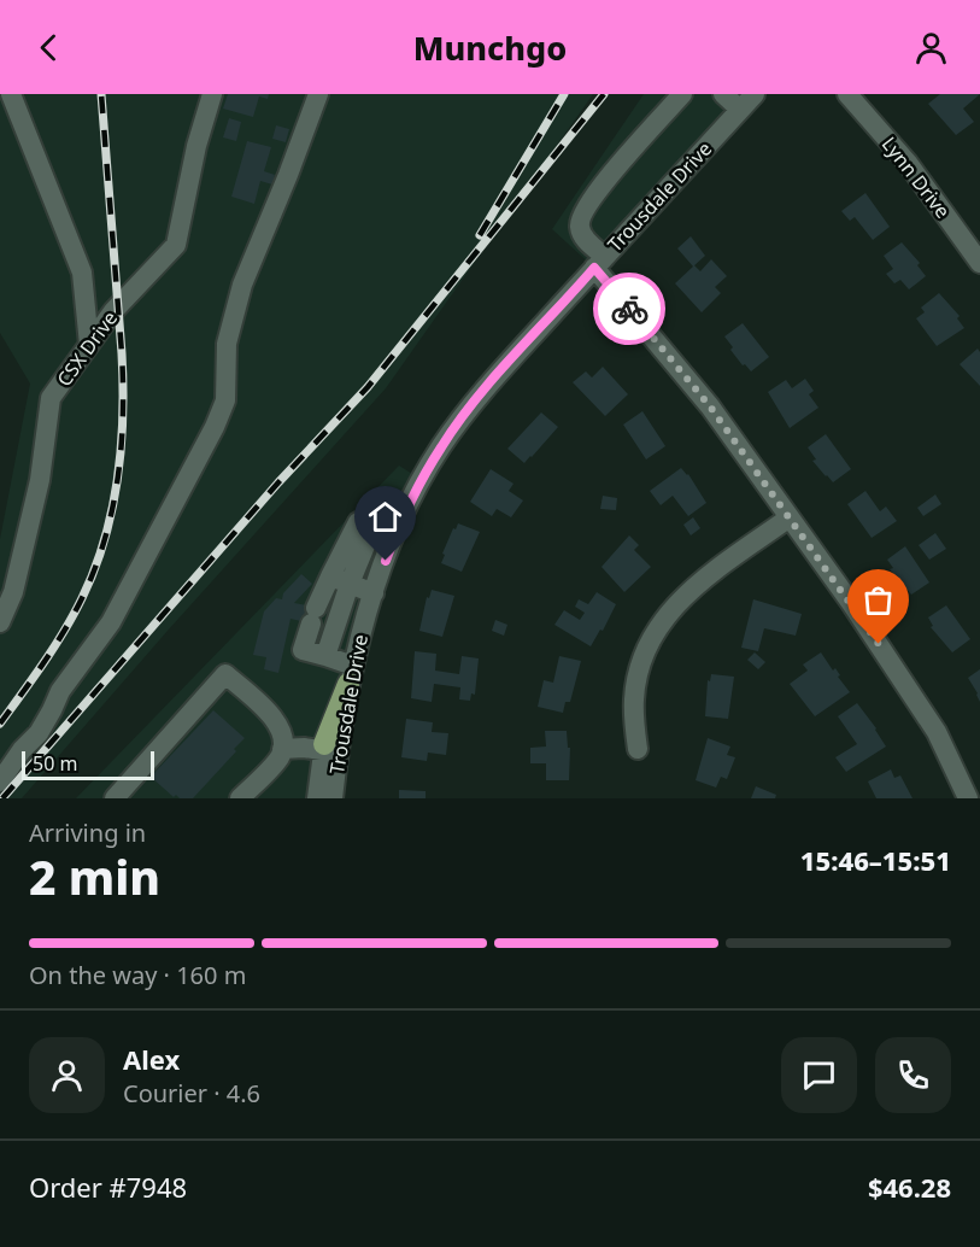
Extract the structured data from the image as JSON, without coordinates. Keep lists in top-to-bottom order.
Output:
{
  "streets": {
    "street": ["Lynn Drive", "Trousdale Drive", "CSX Drive"]
  },
  "scale_bar": "50 m",
  "page": {
    "header": "Munchgo",
    "scale": "50 m",
    "heading": ["2 min", "Arriving in", "15:46–15:51"],
    "panel": [
      "Alex",
      "Courier · 4.6",
      "Order #7948",
      "$46.28"
    ],
    "bar": "On the way · 160 m"
  }
}
